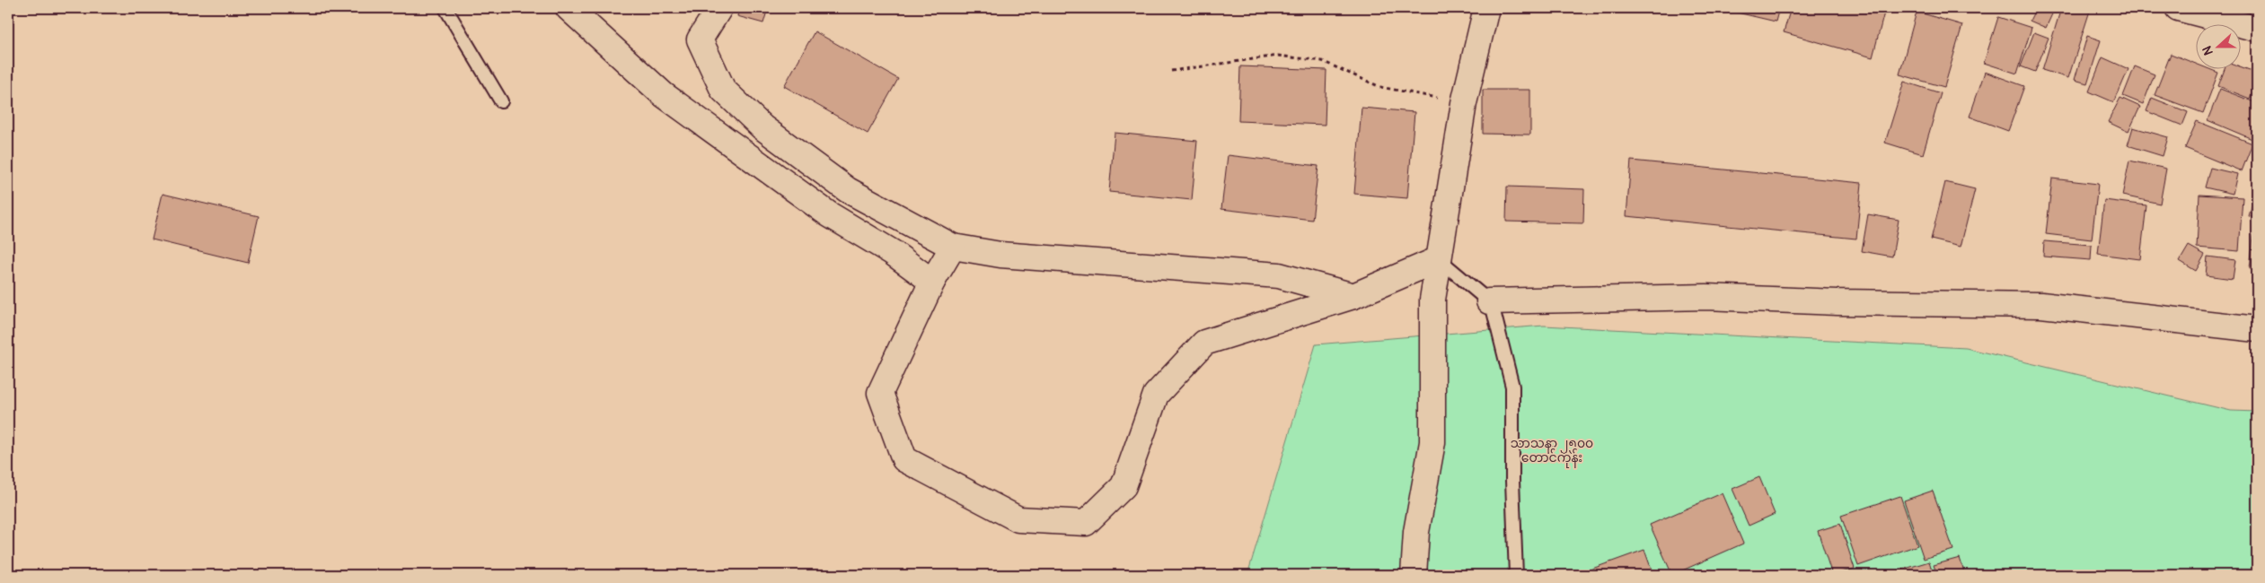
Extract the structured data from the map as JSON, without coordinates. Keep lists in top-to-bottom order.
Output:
{
  "parks": ["သာသနာ ၂၅၀၀ တောင်ကုန်း"],
  "north": "left"
}
